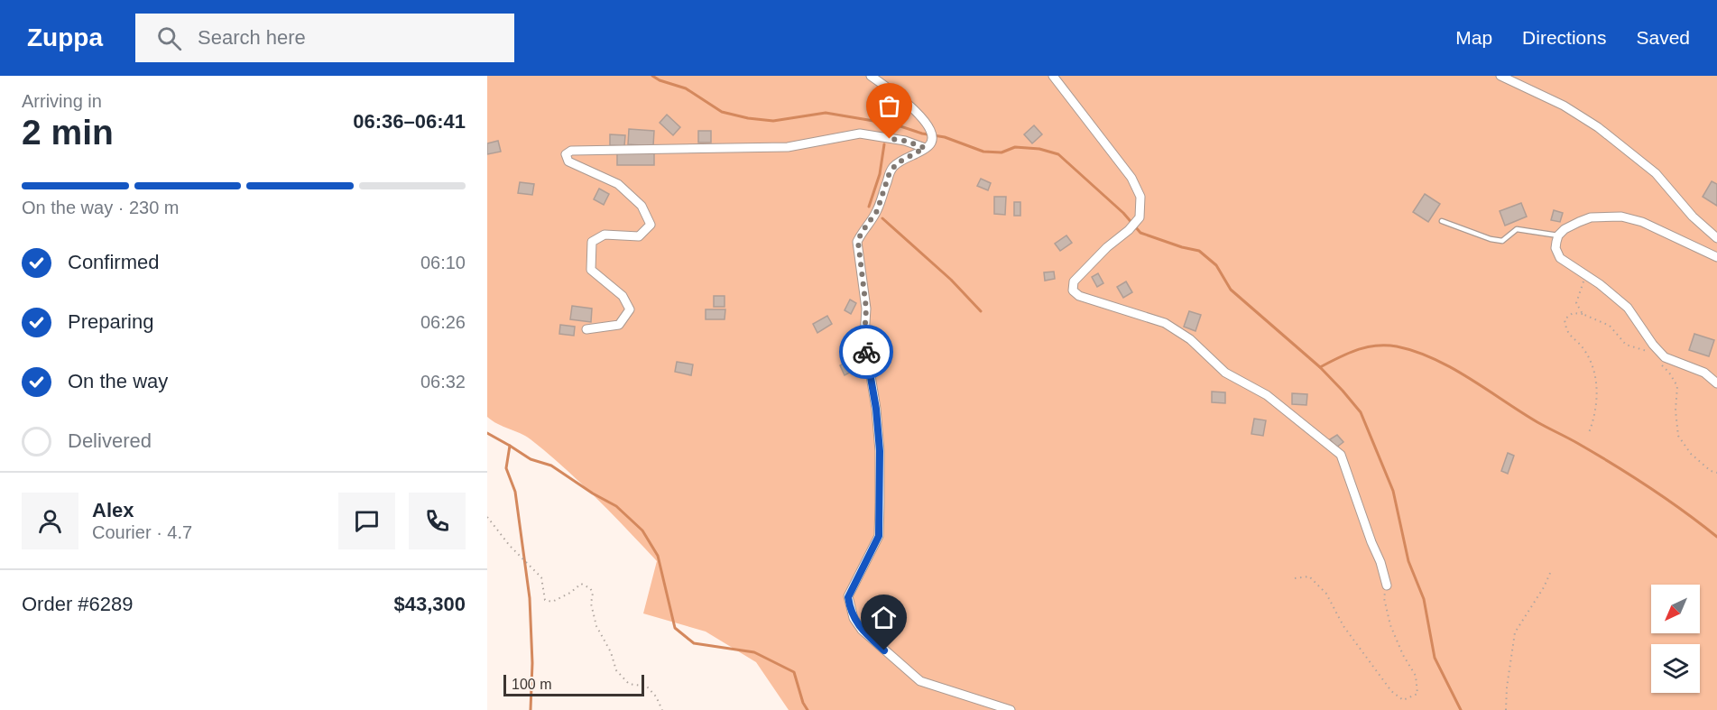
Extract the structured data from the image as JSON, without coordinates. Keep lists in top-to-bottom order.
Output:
{
  "scale_bar": "100 m",
  "north": "bottom left",
  "page": {
    "header": "Zuppa",
    "search": "Search here",
    "nav": ["Map", "Directions", "Saved"],
    "heading": ["2 min", "Arriving in", "06:36–06:41"],
    "panel": [
      "Alex",
      "Courier · 4.7",
      "Order #6289",
      "$43,300"
    ],
    "bar": "On the way · 230 m",
    "list": [
      ["Confirmed", "06:10"],
      ["Preparing", "06:26"],
      ["On the way", "06:32"],
      "Delivered"
    ],
    "scale": "100 m"
  }
}
